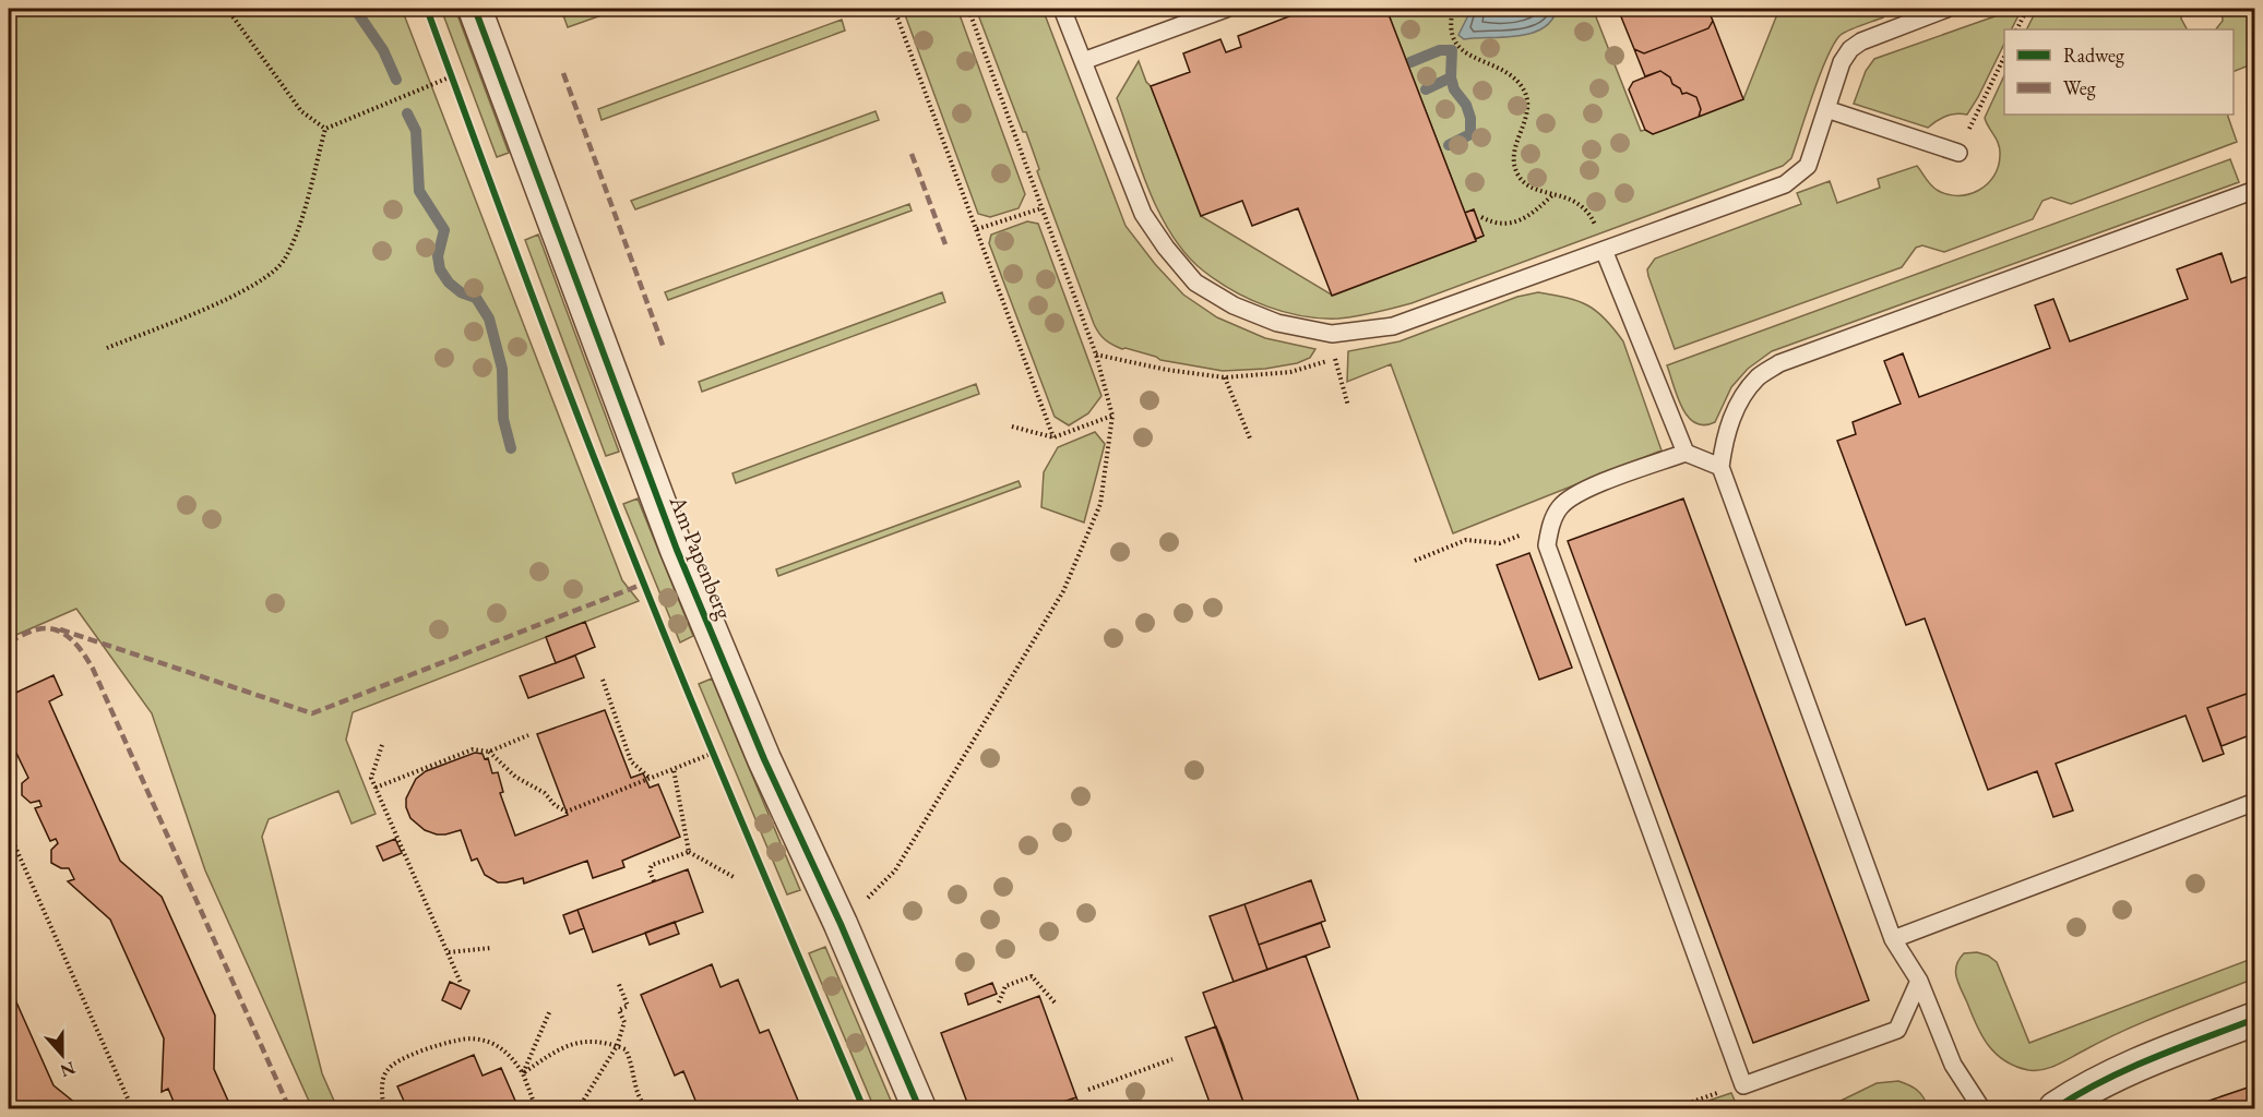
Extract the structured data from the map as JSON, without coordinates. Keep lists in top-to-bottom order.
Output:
{
  "streets": {
    "street": ["Am Papenberg"]
  },
  "legend": ["Radweg", "Weg"],
  "north": "bottom"
}
